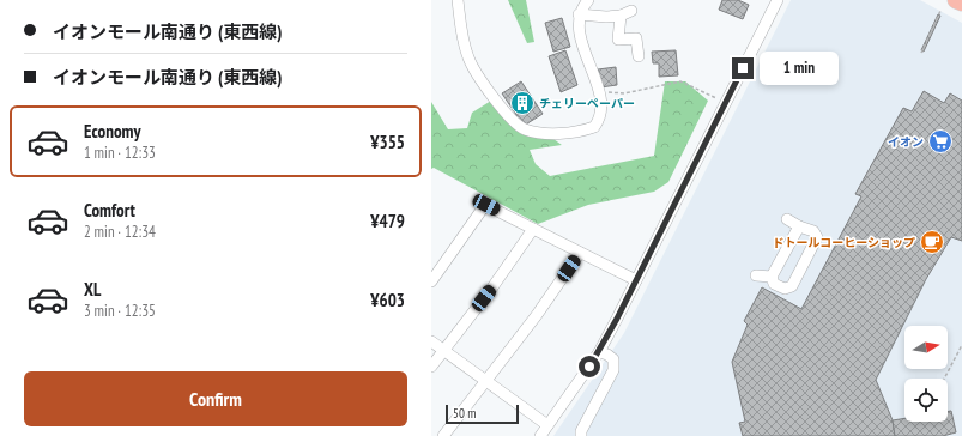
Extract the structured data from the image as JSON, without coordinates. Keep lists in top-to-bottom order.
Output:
{
  "places": {
    "building": ["チェリーペーパー"],
    "supermarket": ["イオン"],
    "cafe": ["ドトールコーヒーショップ"]
  },
  "scale_bar": "50 m",
  "north": "right",
  "page": {
    "banner": ["イオンモール南通り (東西線)", "イオンモール南通り (東西線)"],
    "bubble": "1 min",
    "list": [
      {
        "name": "Economy",
        "note": "1 min · 12:33",
        "value": "¥355"
      },
      {
        "name": "Comfort",
        "note": "2 min · 12:34",
        "value": "¥479"
      },
      {
        "name": "XL",
        "note": "3 min · 12:35",
        "value": "¥603"
      }
    ],
    "buttons": "Confirm",
    "scale": "50 m"
  }
}
